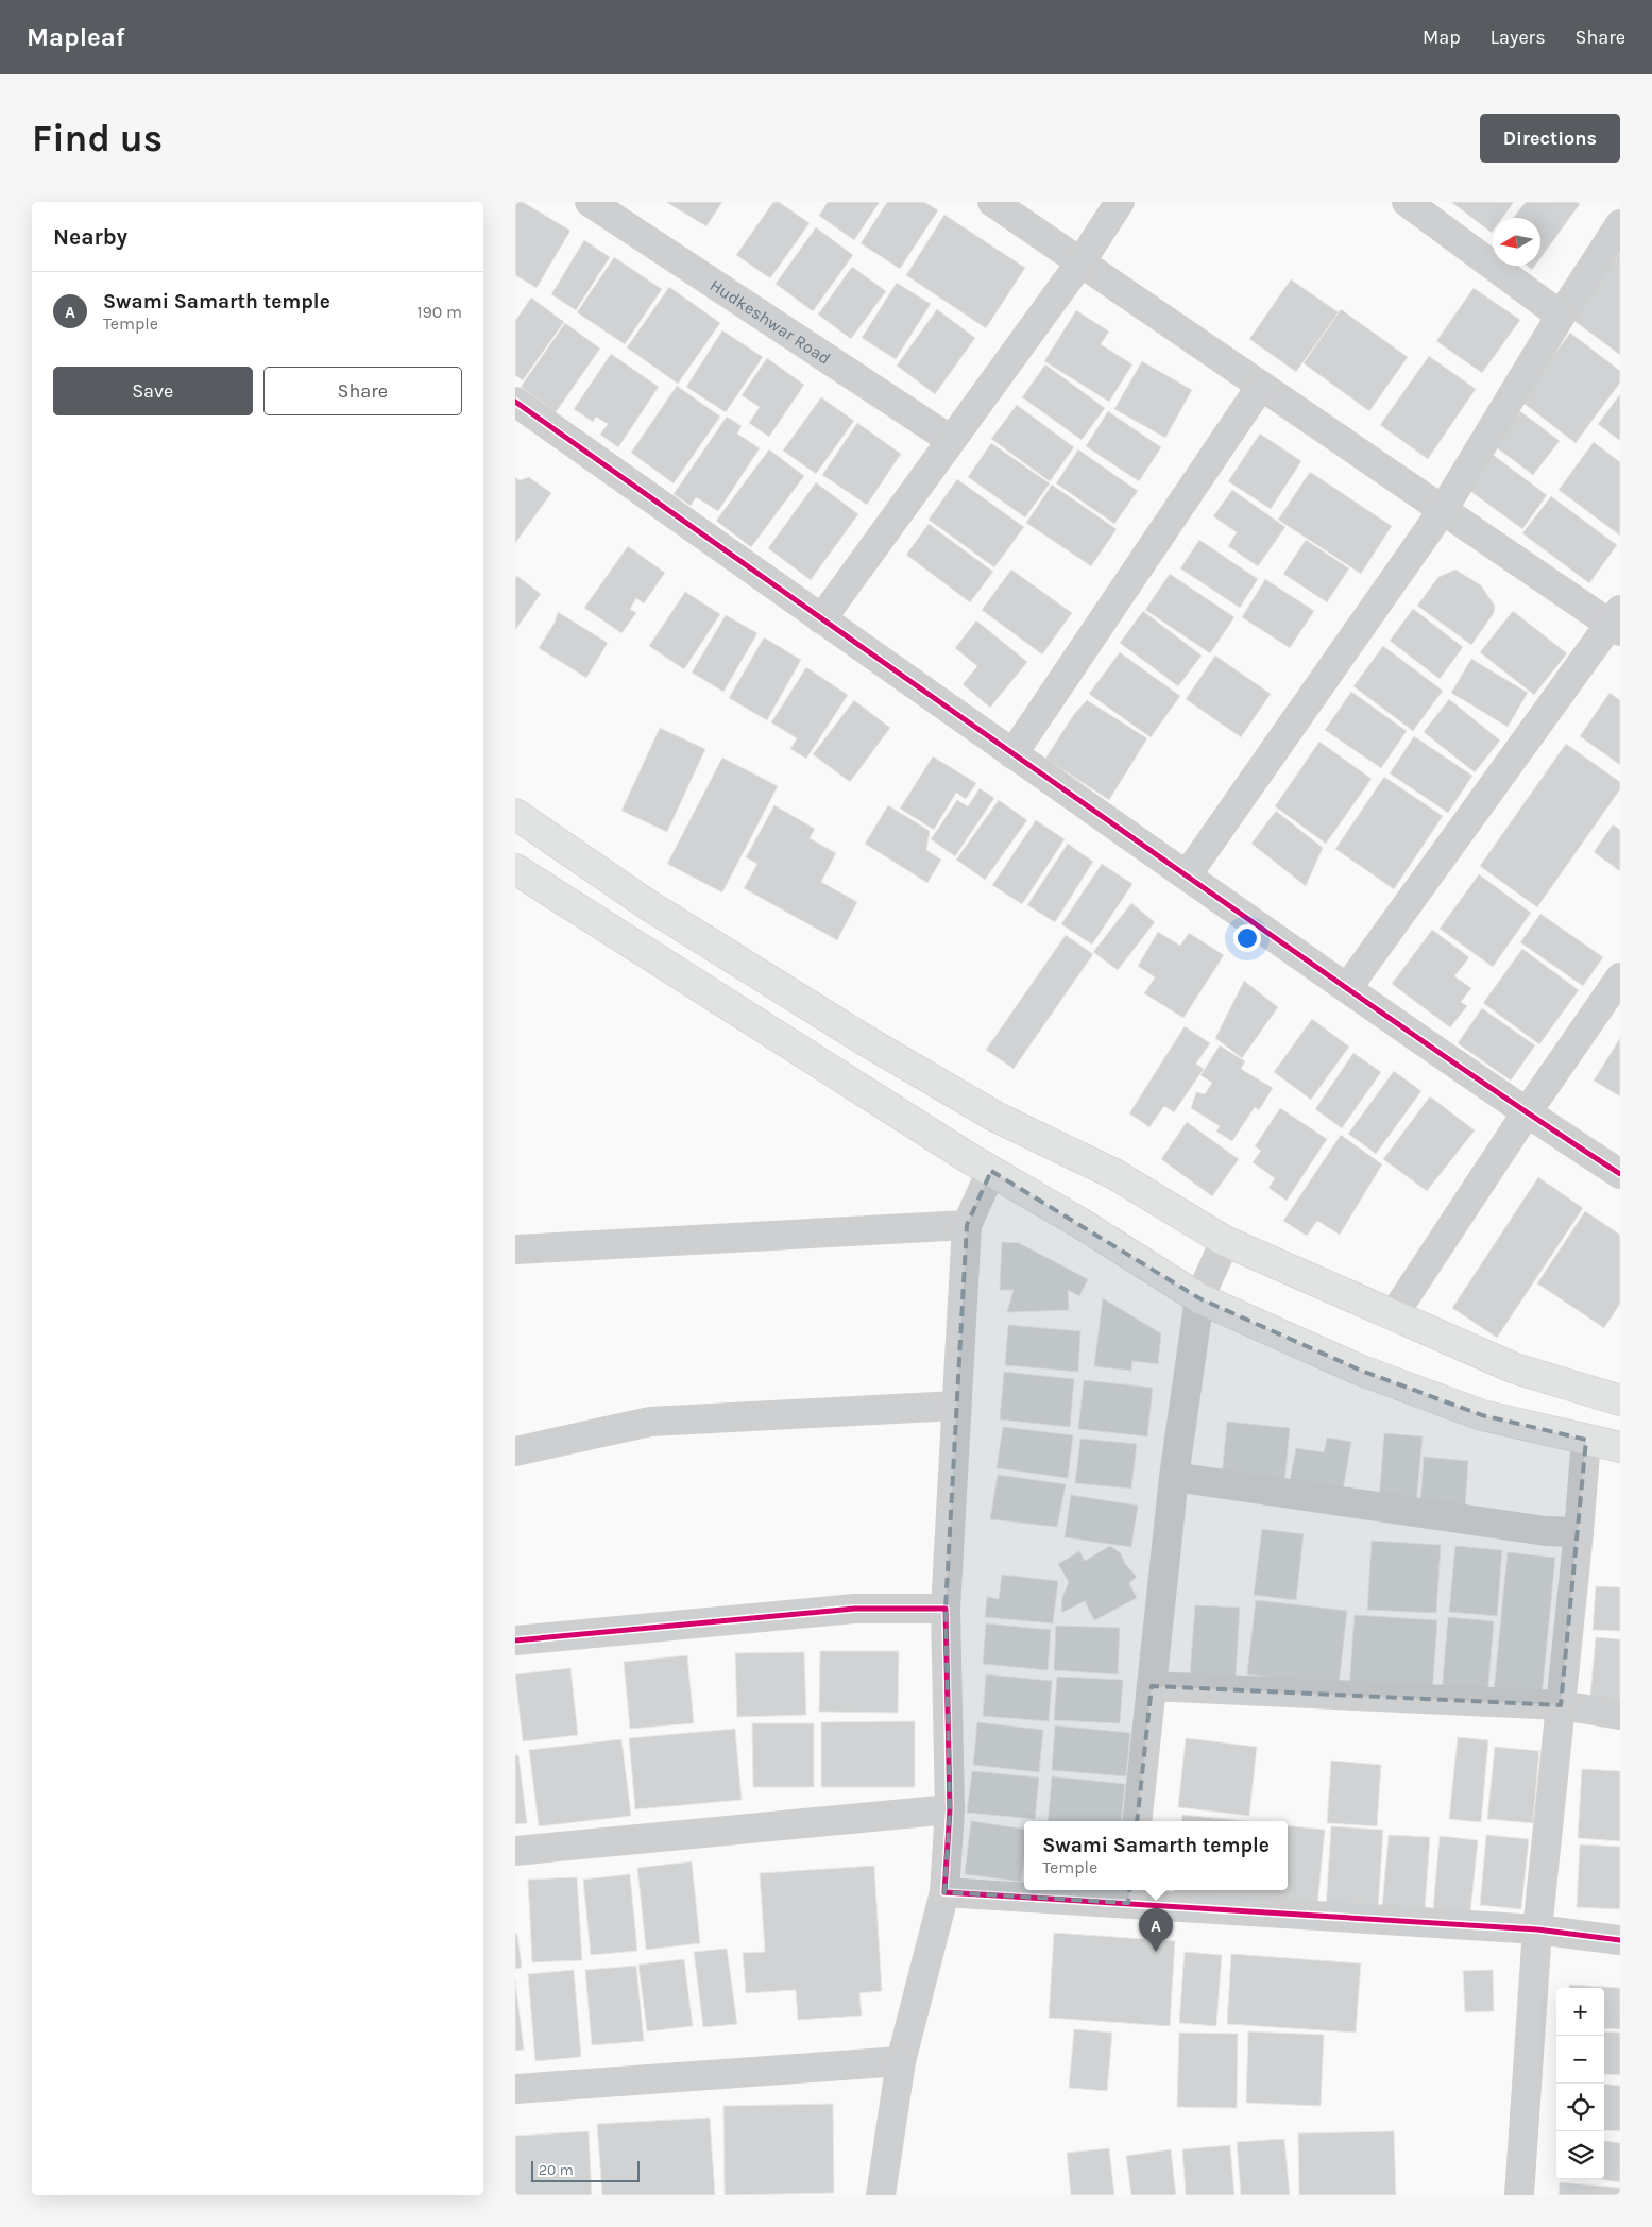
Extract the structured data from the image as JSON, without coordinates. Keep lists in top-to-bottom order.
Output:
{
  "streets": {
    "street": ["Hudkeshwar Road"]
  },
  "scale_bar": "20 m",
  "north": "left",
  "page": {
    "header": "Mapleaf",
    "nav": ["Map", "Layers", "Share"],
    "buttons": [
      "Directions",
      ["Save", "Share"]
    ],
    "title": "Find us",
    "heading": "Nearby",
    "list": [
      {
        "mark": "A",
        "name": "Swami Samarth temple",
        "note": "Temple",
        "value": "190 m"
      }
    ],
    "popup": ["Swami Samarth temple", "Temple"],
    "pins": "A",
    "map_buttons": ["+", "−"],
    "scale": "20 m"
  }
}
